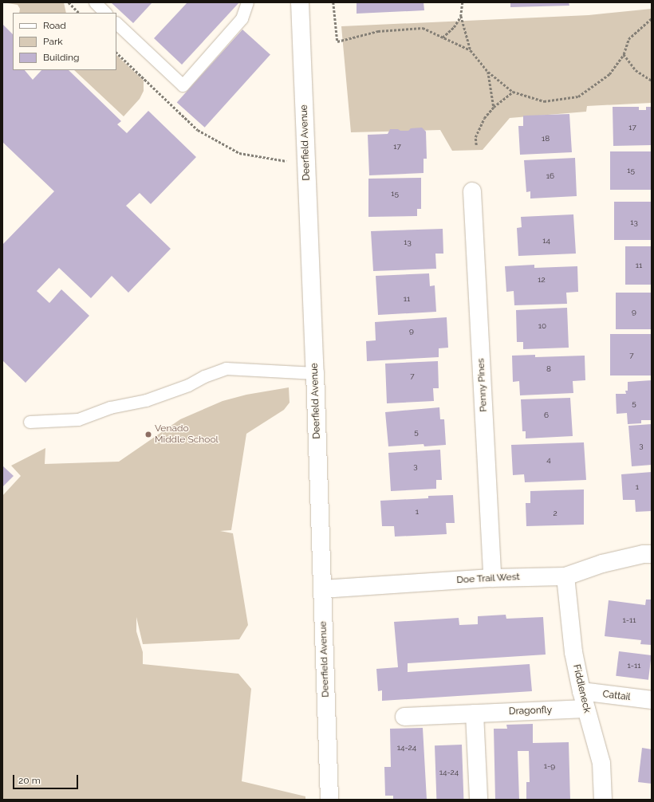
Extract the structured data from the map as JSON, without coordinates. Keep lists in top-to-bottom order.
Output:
{
  "streets": {
    "street": [
      "Deerfield Avenue",
      "Penny Pines",
      "Doe Trail West",
      "Fiddleneck",
      "Cattail",
      "Dragonfly"
    ]
  },
  "crossings": [
    ["Deerfield Avenue", "Doe Trail West"],
    ["Penny Pines", "Doe Trail West"],
    ["Doe Trail West", "Fiddleneck"],
    ["Fiddleneck", "Cattail"],
    ["Fiddleneck", "Dragonfly"]
  ],
  "places": ["Venado Middle School"],
  "house_numbers": [
    "17",
    "18",
    "17",
    "15",
    "16",
    "15",
    "13",
    "14",
    "13",
    "11",
    "12",
    "11",
    "9",
    "10",
    "9",
    "7",
    "8",
    "7",
    "5",
    "6",
    "5",
    "3",
    "4",
    "3",
    "1",
    "1",
    "2",
    "1-11",
    "1-11",
    "14-24",
    "1-9",
    "14-24"
  ],
  "legend": ["Road", "Park", "Building"],
  "scale_bar": "20 m"
}
